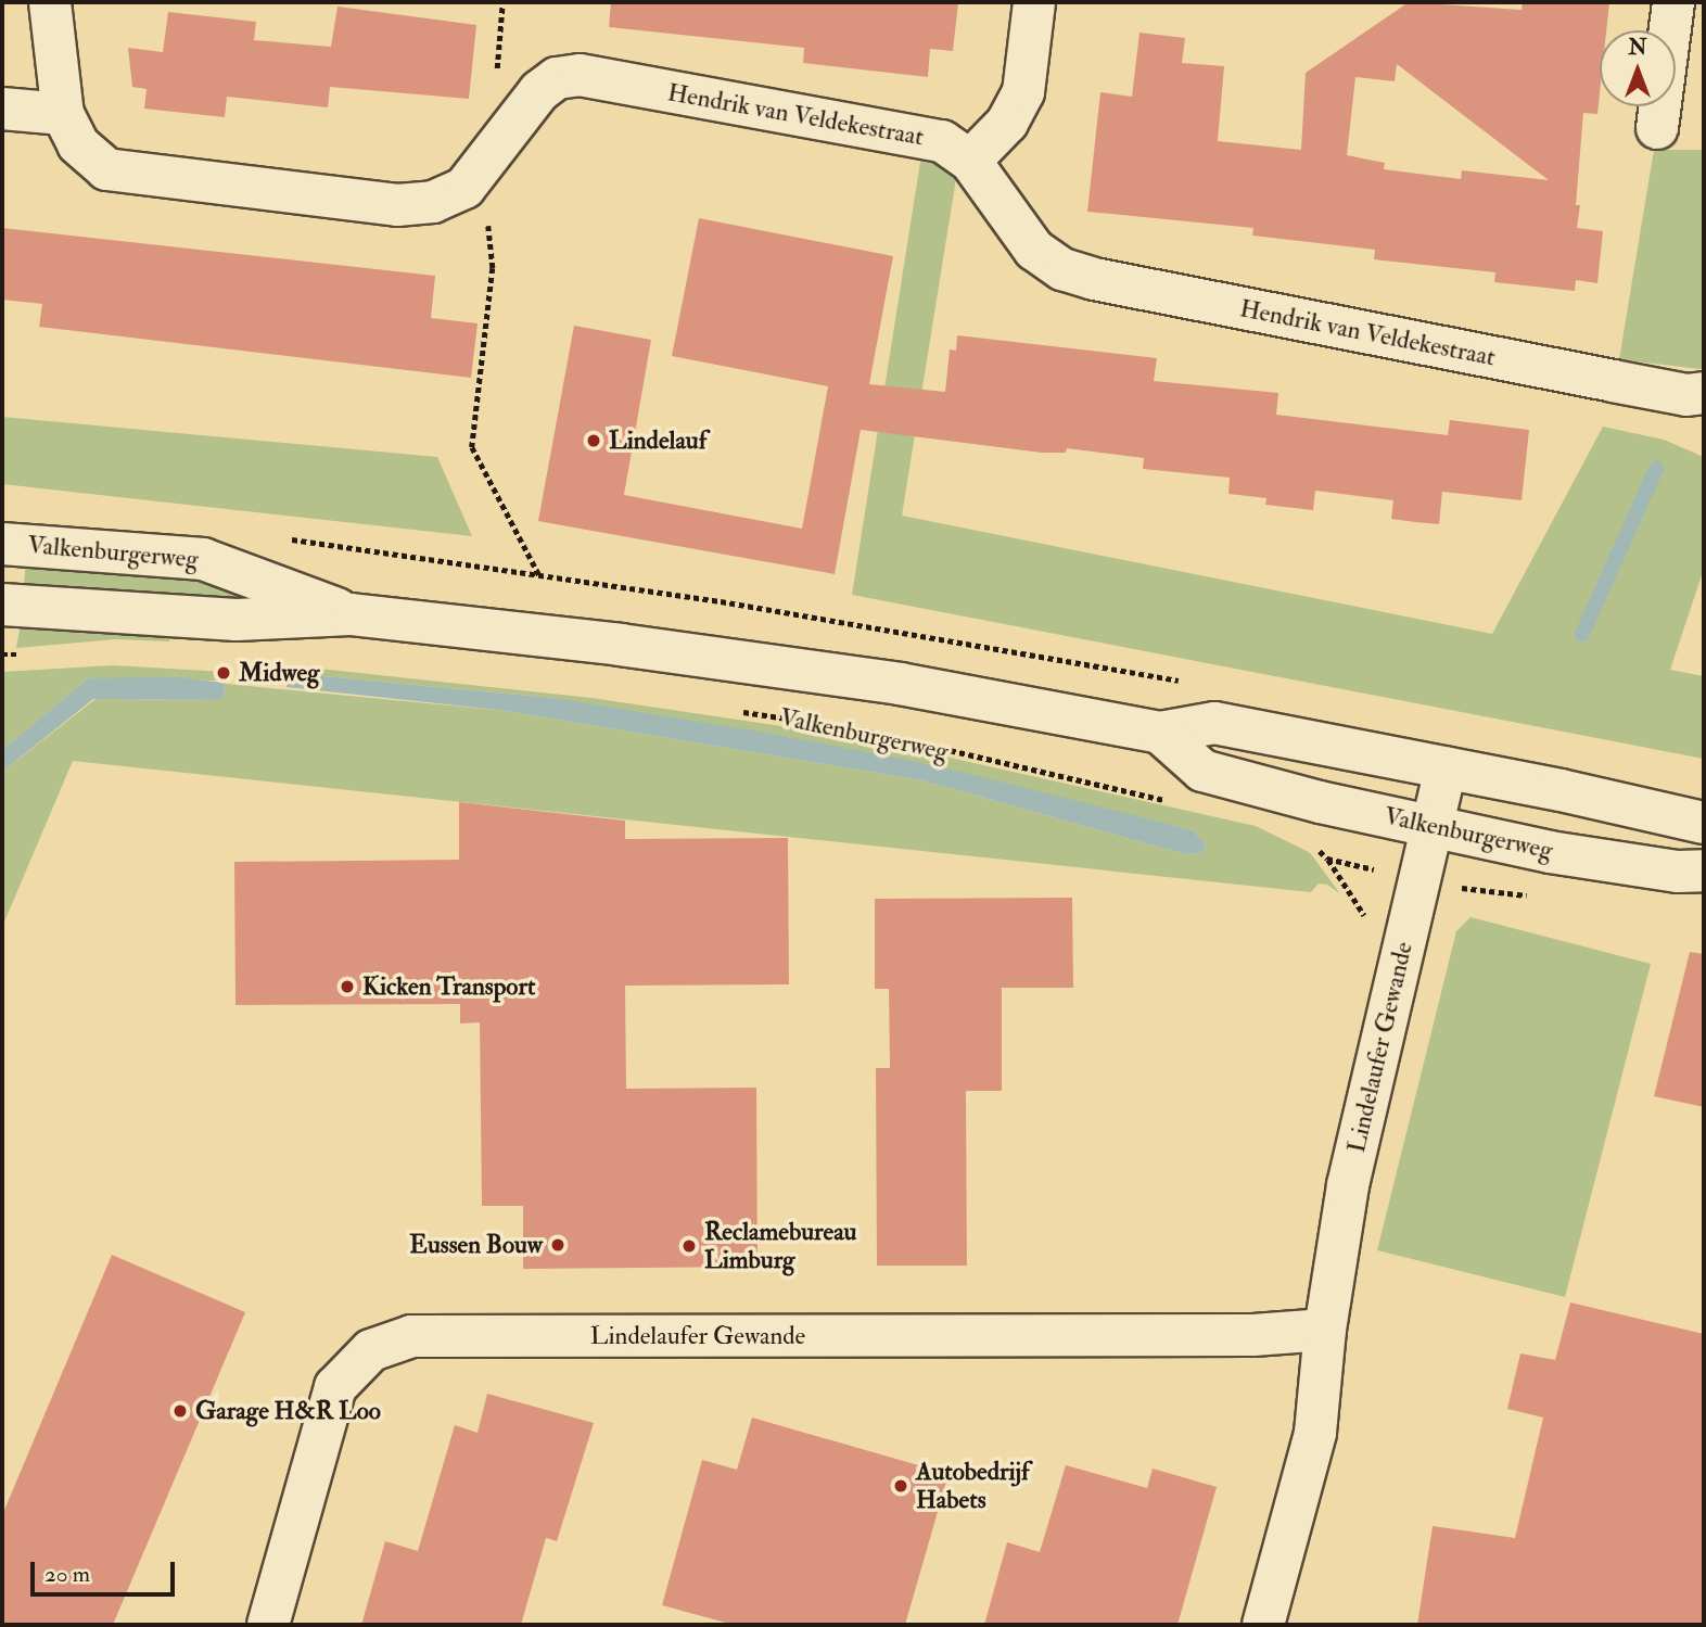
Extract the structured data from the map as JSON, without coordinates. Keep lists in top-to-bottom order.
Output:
{
  "streets": {
    "street": ["Hendrik van Veldekestraat", "Valkenburgerweg", "Lindelaufer Gewande"]
  },
  "crossings": [
    ["Valkenburgerweg", "Lindelaufer Gewande"]
  ],
  "places": [
    "Lindelauf",
    "Midweg",
    "Kicken Transport",
    "Eussen Bouw",
    "Reclamebureau Limburg",
    "Garage H&R Loo",
    "Autobedrijf Habets"
  ],
  "scale_bar": "20 m",
  "north": "top"
}
